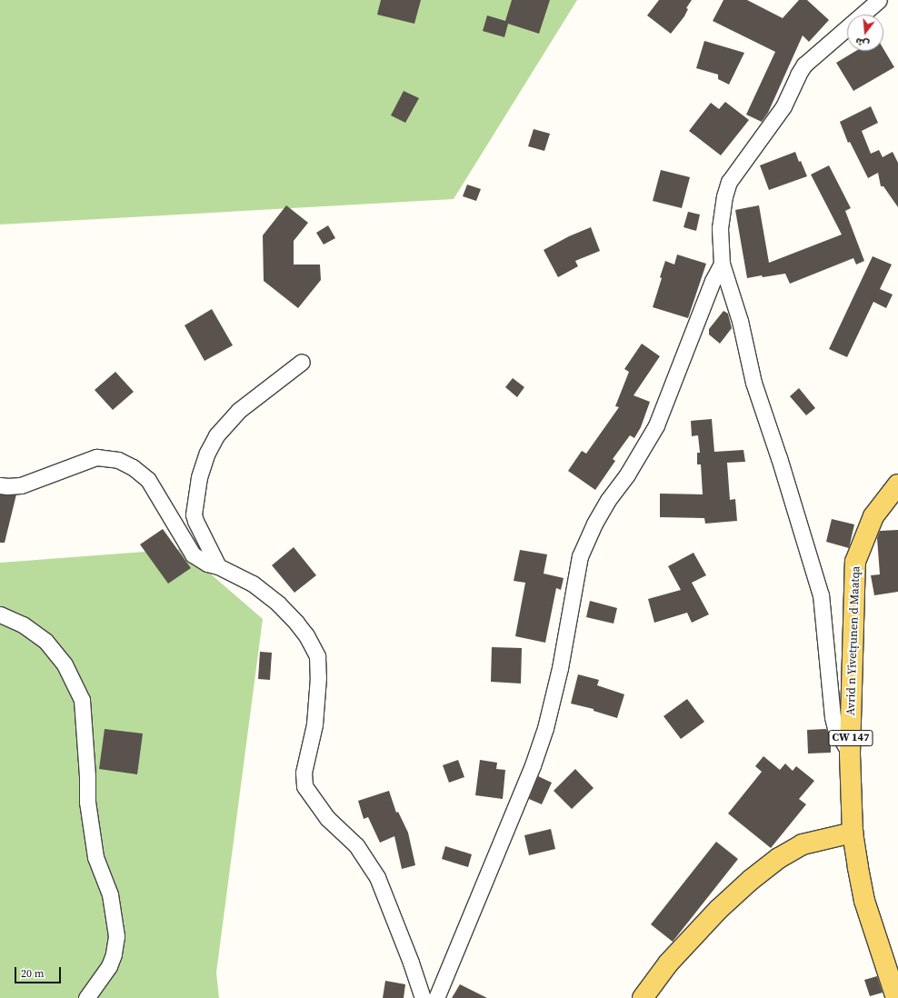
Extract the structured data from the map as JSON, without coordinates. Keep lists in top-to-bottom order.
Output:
{
  "streets": {
    "main road": ["Avrid n Yivetṛunen d Maatqa", "CW 147"]
  },
  "scale_bar": "20 m",
  "north": "bottom"
}
